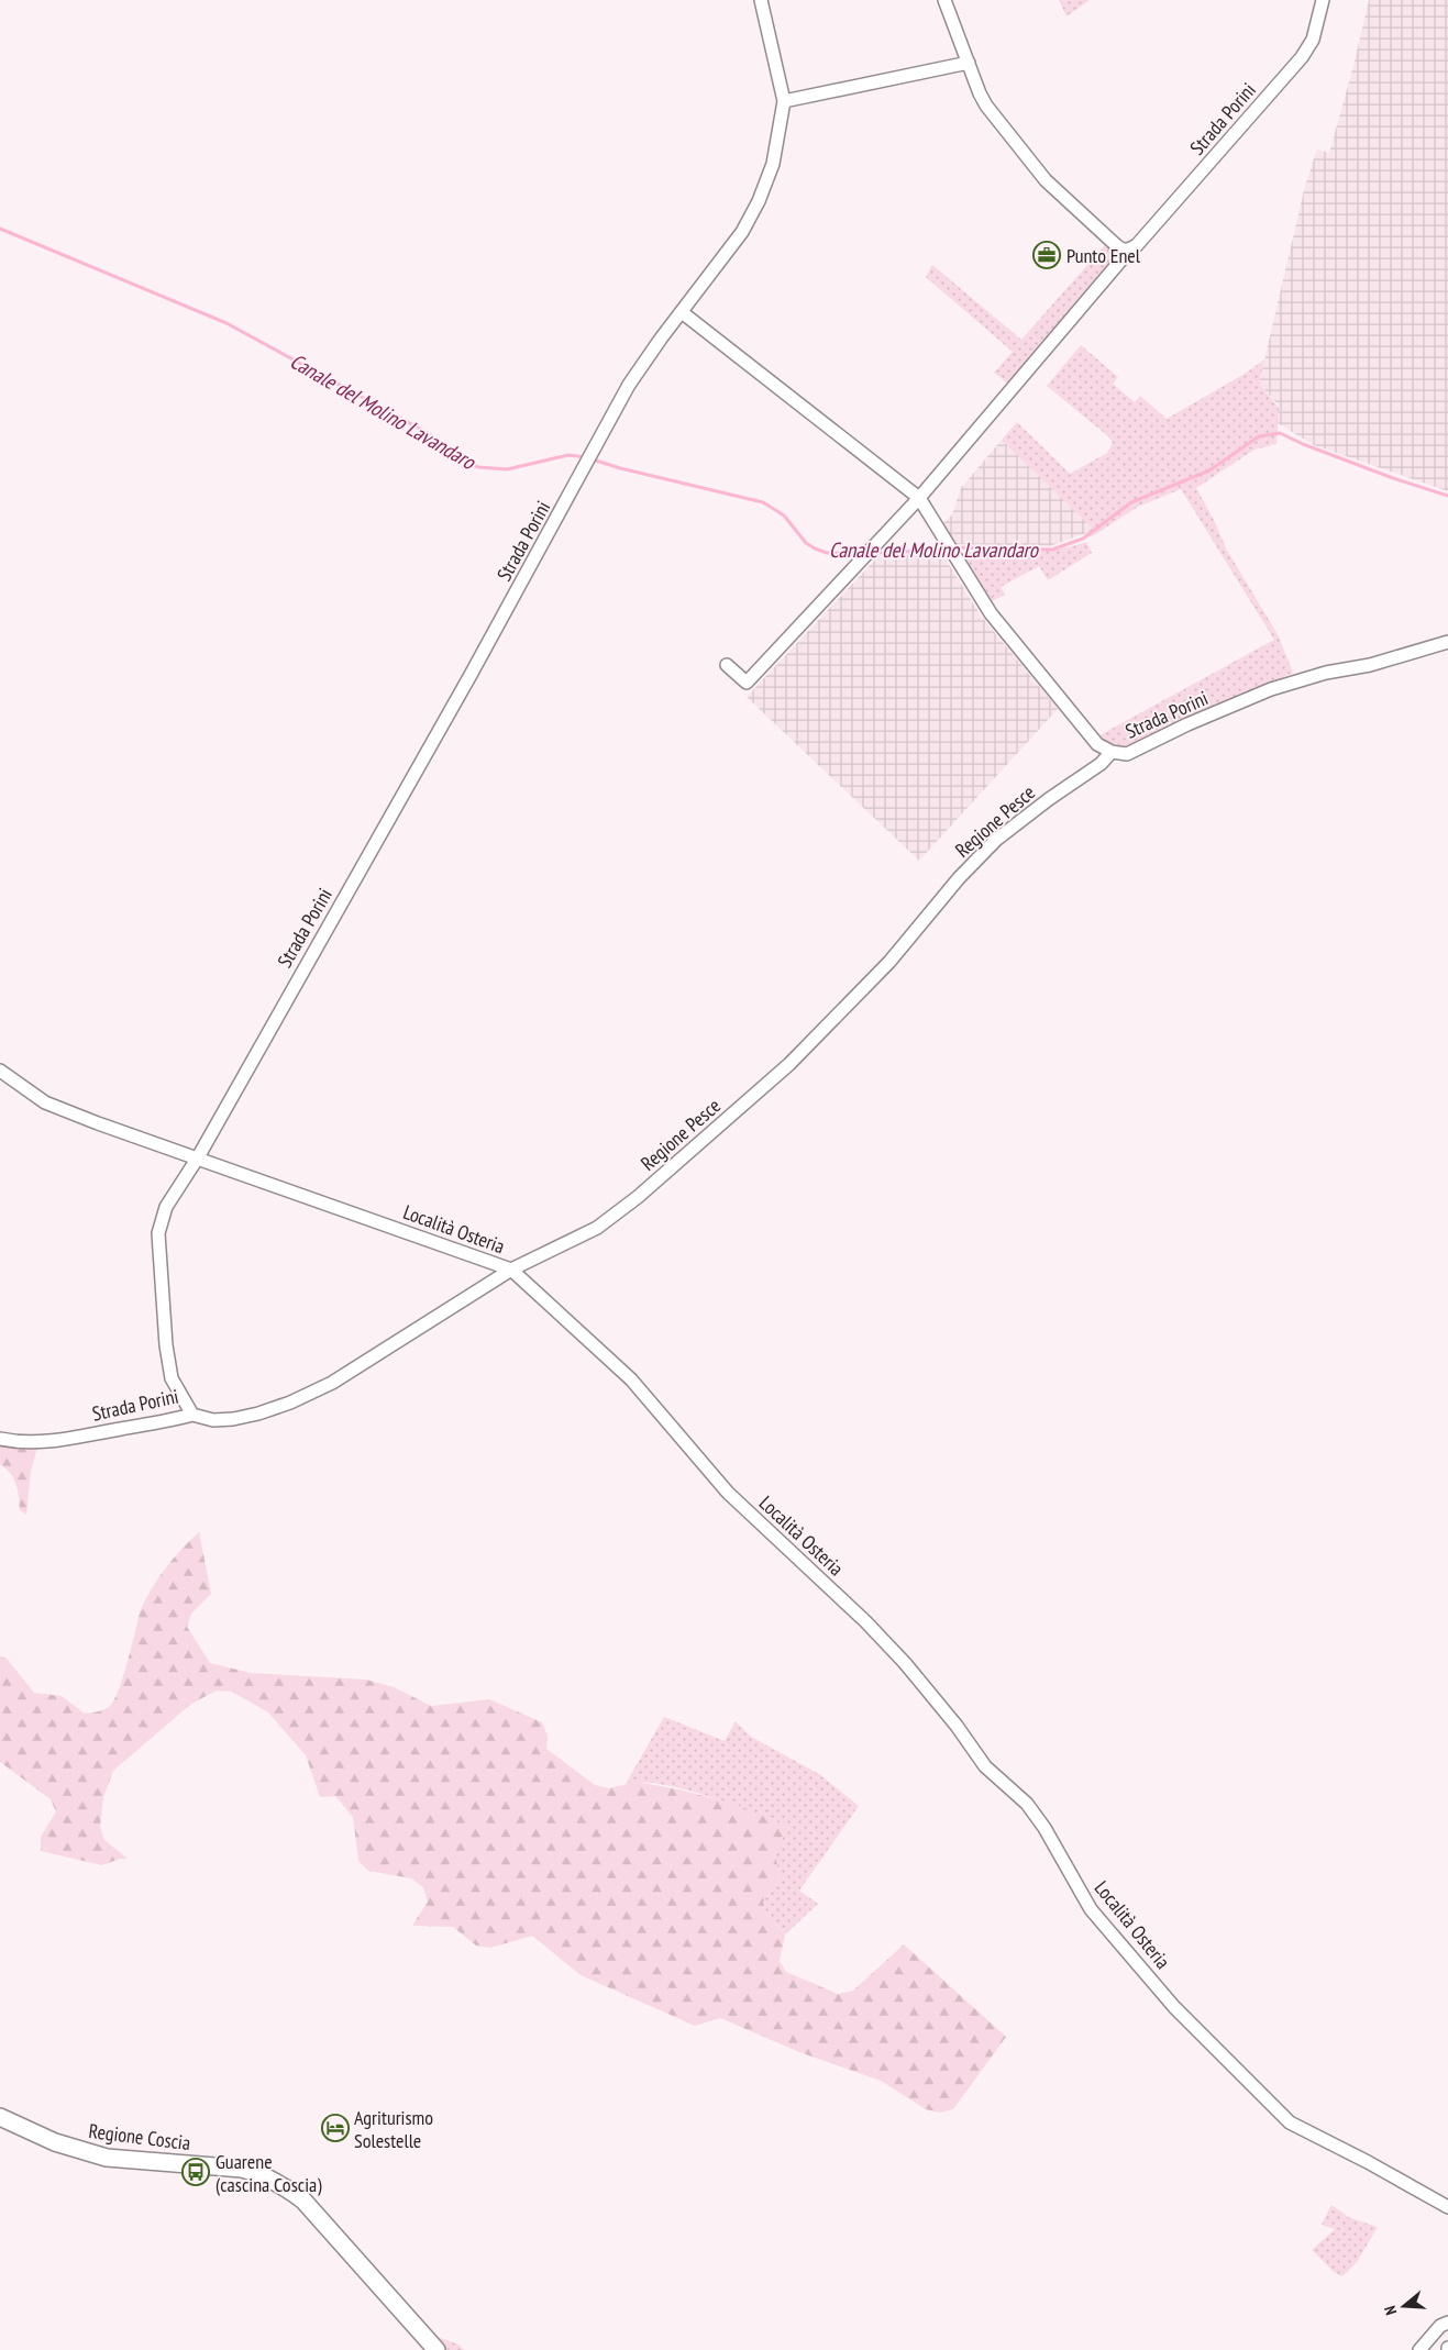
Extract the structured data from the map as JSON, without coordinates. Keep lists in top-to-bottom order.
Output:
{
  "streets": {
    "main road": ["Regione Coscia"],
    "street": ["Strada Porini", "Regione Pesce", "Località Osteria"]
  },
  "crossings": [
    ["Strada Porini", "Regione Pesce"],
    ["Strada Porini", "Località Osteria"],
    ["Regione Pesce", "Località Osteria"]
  ],
  "water": ["Canale del Molino Lavandaro"],
  "places": {
    "office": ["Punto Enel"],
    "hotel": ["Agriturismo Solestelle"],
    "bus stop": ["Guarene (cascina Coscia)"]
  },
  "north": "left"
}
